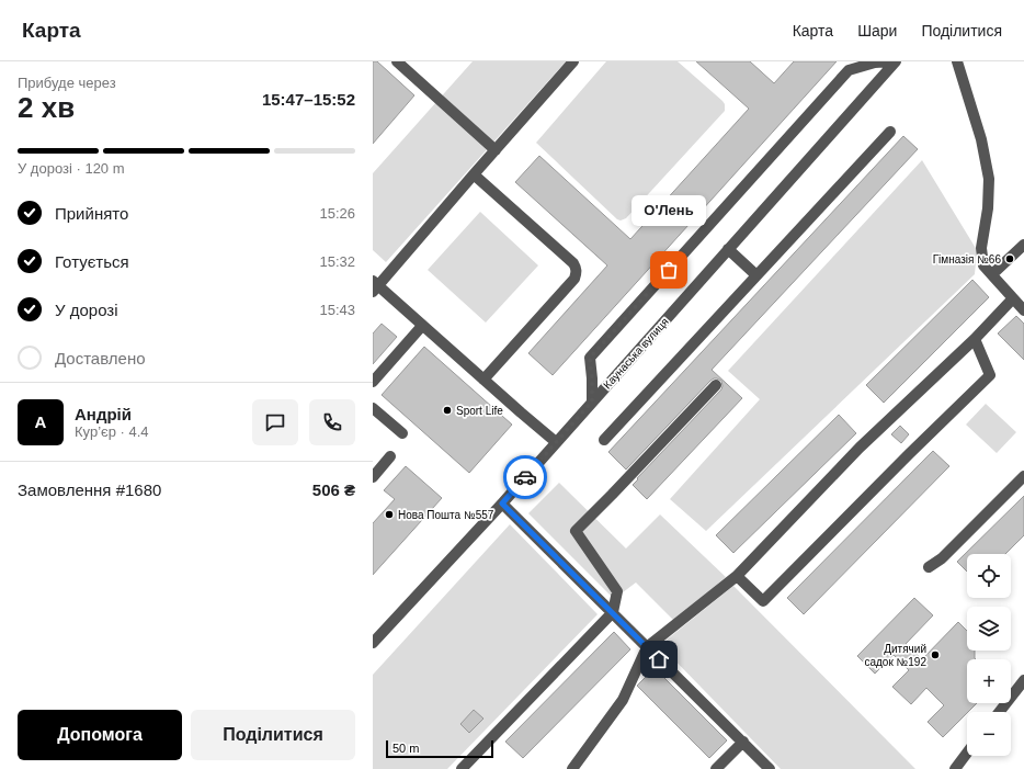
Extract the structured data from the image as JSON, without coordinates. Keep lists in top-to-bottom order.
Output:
{
  "streets": {
    "street": ["Каунаська вулиця"]
  },
  "places": [
    "Гімназія №66",
    "О'Лень",
    "Sport Life",
    "Нова Пошта №557",
    "Дитячий садок №192"
  ],
  "scale_bar": "50 m",
  "page": {
    "header": "Карта",
    "nav": ["Карта", "Шари", "Поділитися"],
    "heading": ["2 хв", "Прибуде через", "15:47–15:52"],
    "panel": [
      "Андрій",
      "Кур’єр · 4.4",
      "Замовлення #1680",
      "506 ₴"
    ],
    "bar": "У дорозі · 120 m",
    "list": [
      ["Прийнято", "15:26"],
      ["Готується", "15:32"],
      ["У дорозі", "15:43"],
      "Доставлено"
    ],
    "bubble": "О'Лень",
    "round": "А",
    "map_buttons": ["+", "−"],
    "buttons": ["Допомога", "Поділитися"],
    "scale": "50 m"
  }
}
